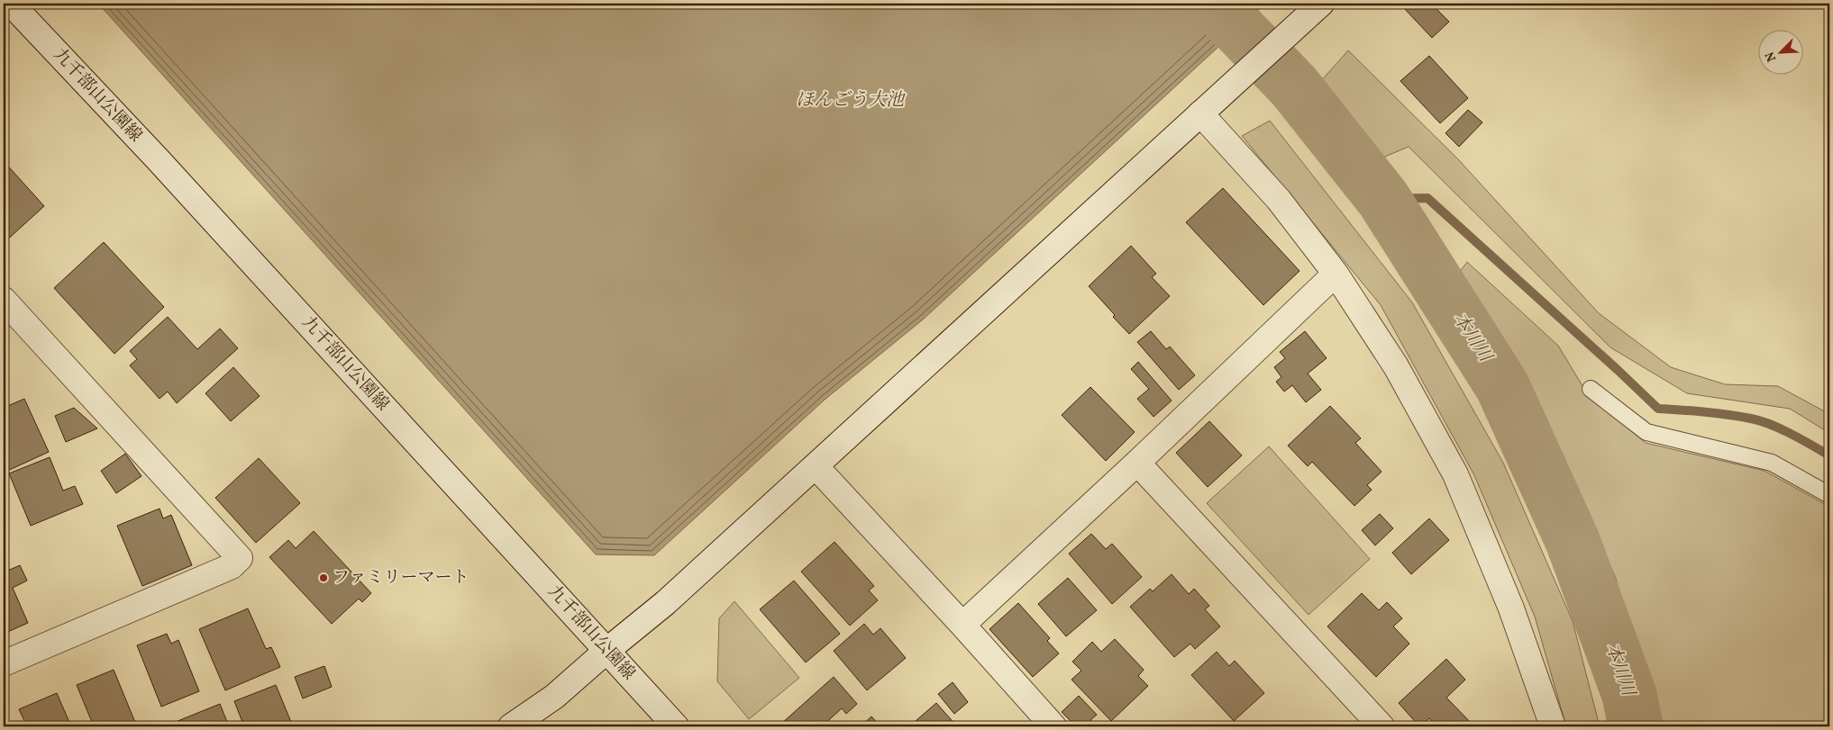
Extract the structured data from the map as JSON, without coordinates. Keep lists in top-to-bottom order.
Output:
{
  "streets": {
    "street": ["九千部山公園線"]
  },
  "water": ["ほんごう大池", "本川川"],
  "places": ["ファミリーマート"],
  "north": "bottom left"
}
